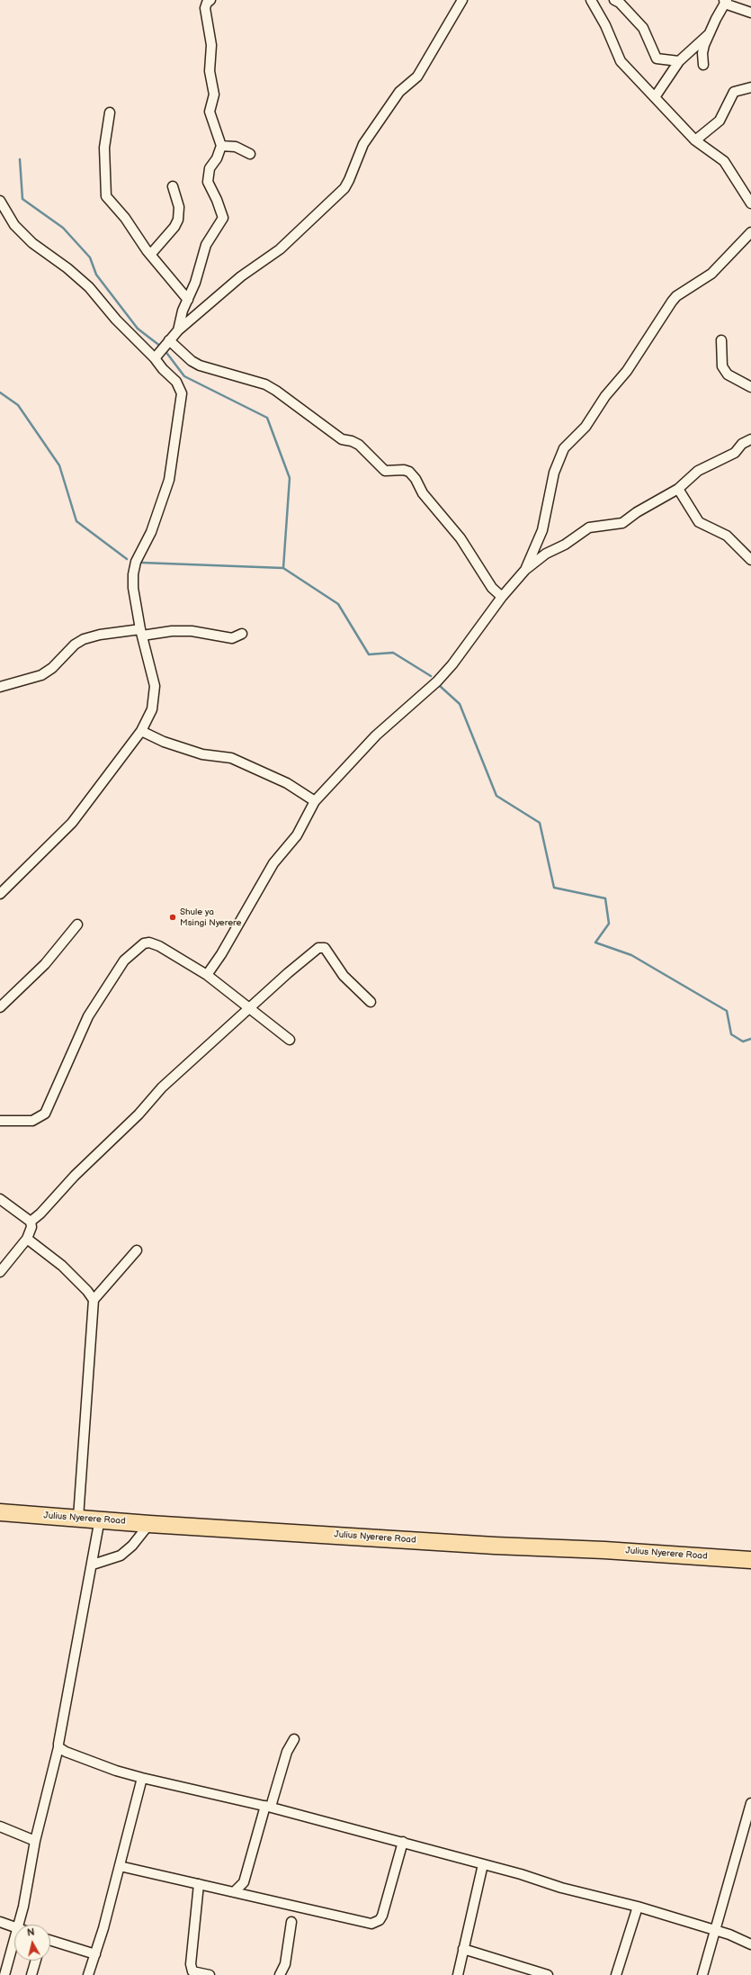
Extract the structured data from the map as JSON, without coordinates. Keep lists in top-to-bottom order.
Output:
{
  "streets": {
    "highway": ["Julius Nyerere Road"]
  },
  "places": ["Shule ya Msingi Nyerere"],
  "north": "top"
}
